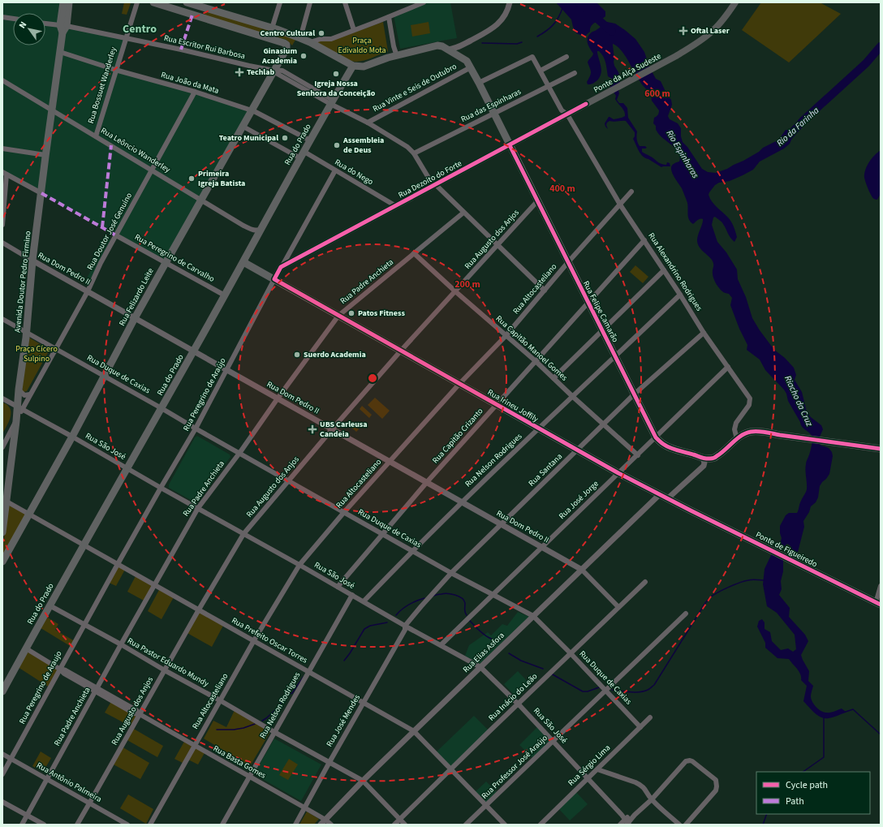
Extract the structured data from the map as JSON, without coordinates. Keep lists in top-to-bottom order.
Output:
{
  "streets": {
    "main road": [
      "Ponte da Alça Sudeste",
      "Rua do Prado",
      "Rua Dezoito do Forte",
      "Avenida Doutor Pedro Firmino",
      "Rua Felizardo Leite",
      "Rua Felipe Camarão",
      "Rua Peregrino de Araújo",
      "Rua Irineu Joffily",
      "Ponte de Figueiredo"
    ],
    "street": [
      "Rua Escritor Rui Barbosa",
      "Rua João da Mata",
      "Rua Bossuet Wanderley",
      "Rua Vinte e Seis de Outubro",
      "Rua das Espinharas",
      "Rua Leôncio Wanderley",
      "Rua do Nego",
      "Rua Doutor José Genuíno",
      "Rua Augusto dos Anjos",
      "Rua Peregrino de Carvalho",
      "Rua Dom Pedro II",
      "Rua Alexandrino Rodrigues",
      "Rua Padre Anchieta",
      "Rua Altocasteliano",
      "Rua Capitão Manoel Gomes",
      "Rua Duque de Caxias",
      "Rua Capitão Crizanto",
      "Rua São José",
      "Rua Nelson Rodrigues",
      "Rua Santana",
      "Rua José Jorge",
      "Rua Prefeito Oscar Torres",
      "Rua Elias Asfora",
      "Rua Pastor Eduardo Mundy",
      "Rua Peregrino de Araujo",
      "Rua Inácio do Leão",
      "Rua José Mendes",
      "Rua Basta Gomes",
      "Rua Sérgio Lima",
      "Rua Professor José Araújo",
      "Rua Antônio Palmeira"
    ]
  },
  "crossings": [
    ["Rua Escritor Rui Barbosa", "Rua Bossuet Wanderley"],
    ["Rua Escritor Rui Barbosa", "Rua Vinte e Seis de Outubro"],
    ["Rua Escritor Rui Barbosa", "Rua das Espinharas"],
    ["Rua Escritor Rui Barbosa", "Rua do Prado"],
    ["Rua Escritor Rui Barbosa", "Avenida Doutor Pedro Firmino"],
    ["Rua Escritor Rui Barbosa", "Rua Felizardo Leite"],
    ["Ponte da Alça Sudeste", "Rua Dezoito do Forte"],
    ["Rua João da Mata", "Rua Bossuet Wanderley"],
    ["Rua João da Mata", "Rua do Prado"],
    ["Rua João da Mata", "Rua Doutor José Genuíno"],
    ["Rua João da Mata", "Avenida Doutor Pedro Firmino"],
    ["Rua João da Mata", "Rua Felizardo Leite"],
    ["Rua Bossuet Wanderley", "Rua Leôncio Wanderley"],
    ["Rua Vinte e Seis de Outubro", "Rua Felipe Camarão"],
    ["Rua das Espinharas", "Rua Alexandrino Rodrigues"],
    ["Rua das Espinharas", "Rua Felipe Camarão"],
    ["Rua do Prado", "Rua Leôncio Wanderley"],
    ["Rua do Prado", "Rua do Nego"],
    ["Rua do Prado", "Rua Peregrino de Carvalho"],
    ["Rua do Prado", "Rua Dom Pedro II"],
    ["Rua do Prado", "Rua Felipe Camarão"],
    ["Rua do Prado", "Rua Duque de Caxias"],
    ["Rua do Prado", "Rua Irineu Joffily"],
    ["Rua do Prado", "Rua São José"],
    ["Rua do Prado", "Rua Prefeito Oscar Torres"],
    ["Rua do Prado", "Rua Pastor Eduardo Mundy"],
    ["Rua do Prado", "Rua Basta Gomes"],
    ["Rua Leôncio Wanderley", "Rua Doutor José Genuíno"],
    ["Rua Leôncio Wanderley", "Avenida Doutor Pedro Firmino"],
    ["Rua Leôncio Wanderley", "Rua Felizardo Leite"],
    ["Rua do Nego", "Rua Dezoito do Forte"],
    ["Rua do Nego", "Rua Felizardo Leite"],
    ["Rua do Nego", "Rua Peregrino de Araújo"],
    ["Rua Dezoito do Forte", "Rua Alexandrino Rodrigues"],
    ["Rua Dezoito do Forte", "Rua Felipe Camarão"],
    ["Rua Dezoito do Forte", "Rua Peregrino de Araújo"],
    ["Rua Doutor José Genuíno", "Rua Peregrino de Carvalho"],
    ["Rua Doutor José Genuíno", "Rua Dom Pedro II"],
    ["Rua Doutor José Genuíno", "Avenida Doutor Pedro Firmino"],
    ["Rua Doutor José Genuíno", "Rua Duque de Caxias"],
    ["Rua Doutor José Genuíno", "Rua São José"],
    ["Rua Augusto dos Anjos", "Rua Dom Pedro II"],
    ["Rua Augusto dos Anjos", "Rua Felipe Camarão"],
    ["Rua Augusto dos Anjos", "Rua Capitão Manoel Gomes"],
    ["Rua Augusto dos Anjos", "Rua Duque de Caxias"],
    ["Rua Augusto dos Anjos", "Rua Irineu Joffily"],
    ["Rua Augusto dos Anjos", "Rua São José"],
    ["Rua Augusto dos Anjos", "Rua Prefeito Oscar Torres"],
    ["Rua Augusto dos Anjos", "Rua Pastor Eduardo Mundy"],
    ["Rua Augusto dos Anjos", "Rua Basta Gomes"],
    ["Rua Augusto dos Anjos", "Rua Antônio Palmeira"],
    ["Rua Peregrino de Carvalho", "Rua Felizardo Leite"],
    ["Rua Dom Pedro II", "Avenida Doutor Pedro Firmino"],
    ["Rua Dom Pedro II", "Rua Padre Anchieta"],
    ["Rua Dom Pedro II", "Rua Altocasteliano"],
    ["Rua Dom Pedro II", "Rua Felizardo Leite"],
    ["Rua Dom Pedro II", "Rua Peregrino de Araújo"],
    ["Rua Dom Pedro II", "Rua Capitão Crizanto"],
    ["Rua Dom Pedro II", "Rua Nelson Rodrigues"],
    ["Rua Dom Pedro II", "Rua Santana"],
    ["Rua Dom Pedro II", "Rua José Jorge"],
    ["Rua Dom Pedro II", "Rua Elias Asfora"],
    ["Rua Dom Pedro II", "Rua Inácio do Leão"],
    ["Rua Alexandrino Rodrigues", "Rua Altocasteliano"],
    ["Rua Alexandrino Rodrigues", "Rua Felipe Camarão"],
    ["Rua Alexandrino Rodrigues", "Rua Capitão Crizanto"],
    ["Rua Alexandrino Rodrigues", "Rua Nelson Rodrigues"],
    ["Rua Alexandrino Rodrigues", "Rua Santana"],
    ["Rua Alexandrino Rodrigues", "Rua José Jorge"],
    ["Avenida Doutor Pedro Firmino", "Rua Duque de Caxias"],
    ["Avenida Doutor Pedro Firmino", "Rua São José"],
    ["Avenida Doutor Pedro Firmino", "Rua Prefeito Oscar Torres"],
    ["Rua Padre Anchieta", "Rua Capitão Manoel Gomes"],
    ["Rua Padre Anchieta", "Rua Duque de Caxias"],
    ["Rua Padre Anchieta", "Rua Irineu Joffily"],
    ["Rua Padre Anchieta", "Rua São José"],
    ["Rua Padre Anchieta", "Rua Prefeito Oscar Torres"],
    ["Rua Padre Anchieta", "Rua Pastor Eduardo Mundy"],
    ["Rua Padre Anchieta", "Rua Basta Gomes"],
    ["Rua Padre Anchieta", "Rua Antônio Palmeira"],
    ["Rua Altocasteliano", "Rua Felipe Camarão"],
    ["Rua Altocasteliano", "Rua Capitão Manoel Gomes"],
    ["Rua Altocasteliano", "Rua Duque de Caxias"],
    ["Rua Altocasteliano", "Rua Irineu Joffily"],
    ["Rua Altocasteliano", "Rua São José"],
    ["Rua Altocasteliano", "Rua Prefeito Oscar Torres"],
    ["Rua Altocasteliano", "Rua Pastor Eduardo Mundy"],
    ["Rua Altocasteliano", "Rua Basta Gomes"],
    ["Rua Felizardo Leite", "Rua Duque de Caxias"],
    ["Rua Felizardo Leite", "Rua São José"],
    ["Rua Felizardo Leite", "Rua Prefeito Oscar Torres"],
    ["Rua Felipe Camarão", "Rua Capitão Crizanto"],
    ["Rua Felipe Camarão", "Rua Nelson Rodrigues"],
    ["Rua Felipe Camarão", "Rua Santana"],
    ["Rua Felipe Camarão", "Rua José Jorge"],
    ["Rua Capitão Manoel Gomes", "Rua Capitão Crizanto"],
    ["Rua Capitão Manoel Gomes", "Rua Nelson Rodrigues"],
    ["Rua Capitão Manoel Gomes", "Rua Santana"],
    ["Rua Capitão Manoel Gomes", "Rua José Jorge"],
    ["Rua Duque de Caxias", "Rua Peregrino de Araújo"],
    ["Rua Duque de Caxias", "Rua Capitão Crizanto"],
    ["Rua Duque de Caxias", "Rua Nelson Rodrigues"],
    ["Rua Duque de Caxias", "Rua Santana"],
    ["Rua Duque de Caxias", "Rua José Jorge"],
    ["Rua Duque de Caxias", "Rua Elias Asfora"],
    ["Rua Duque de Caxias", "Rua Inácio do Leão"],
    ["Rua Duque de Caxias", "Rua Sérgio Lima"],
    ["Rua Duque de Caxias", "Rua Professor José Araújo"],
    ["Rua Peregrino de Araújo", "Rua Irineu Joffily"],
    ["Rua Peregrino de Araújo", "Rua São José"],
    ["Rua Peregrino de Araújo", "Rua Prefeito Oscar Torres"],
    ["Rua Peregrino de Araújo", "Rua Pastor Eduardo Mundy"],
    ["Rua Peregrino de Araújo", "Rua Peregrino de Araujo"],
    ["Rua Irineu Joffily", "Rua Capitão Crizanto"],
    ["Rua Irineu Joffily", "Rua Nelson Rodrigues"],
    ["Rua Irineu Joffily", "Rua Santana"],
    ["Rua Irineu Joffily", "Rua José Jorge"],
    ["Rua Irineu Joffily", "Ponte de Figueiredo"],
    ["Rua Irineu Joffily", "Rua Elias Asfora"],
    ["Rua Capitão Crizanto", "Rua São José"],
    ["Rua São José", "Rua Nelson Rodrigues"],
    ["Rua São José", "Rua Santana"],
    ["Rua São José", "Rua José Jorge"],
    ["Rua São José", "Rua Elias Asfora"],
    ["Rua São José", "Rua Inácio do Leão"],
    ["Rua São José", "Rua José Mendes"],
    ["Rua São José", "Rua Sérgio Lima"],
    ["Rua São José", "Rua Professor José Araújo"],
    ["Rua Nelson Rodrigues", "Rua Prefeito Oscar Torres"],
    ["Rua Nelson Rodrigues", "Rua Pastor Eduardo Mundy"],
    ["Rua Nelson Rodrigues", "Rua Basta Gomes"],
    ["Rua Santana", "Rua José Mendes"],
    ["Rua Prefeito Oscar Torres", "Rua Elias Asfora"],
    ["Rua Prefeito Oscar Torres", "Rua Inácio do Leão"],
    ["Rua Prefeito Oscar Torres", "Rua José Mendes"],
    ["Rua Prefeito Oscar Torres", "Rua Professor José Araújo"],
    ["Rua Elias Asfora", "Rua Pastor Eduardo Mundy"],
    ["Rua Elias Asfora", "Rua Basta Gomes"],
    ["Rua Pastor Eduardo Mundy", "Rua Peregrino de Araujo"],
    ["Rua Pastor Eduardo Mundy", "Rua Inácio do Leão"],
    ["Rua Pastor Eduardo Mundy", "Rua José Mendes"],
    ["Rua Peregrino de Araujo", "Rua Basta Gomes"],
    ["Rua Peregrino de Araujo", "Rua Antônio Palmeira"],
    ["Rua José Mendes", "Rua Basta Gomes"]
  ],
  "districts": ["Centro"],
  "water": ["Rio da Farinha", "Rio Espinharas", "Riacho da Cruz"],
  "parks": ["Praça Edivaldo Mota", "Praça Cícero Sulpino"],
  "places": {
    "health": ["Oftal Laser", "Techlab", "UBS Carleusa Candeia"],
    "other": [
      "Centro Cultural",
      "Ginasium Academia",
      "Igreja Nossa Senhora da Conceição",
      "Teatro Municipal",
      "Assembleia de Deus",
      "Primeira Igreja Batista",
      "Patos Fitness",
      "Suerdo Academia"
    ]
  },
  "legend": ["Cycle path", "Path"],
  "north": "top left",
  "rings": ["600 m", "400 m", "200 m"]
}
